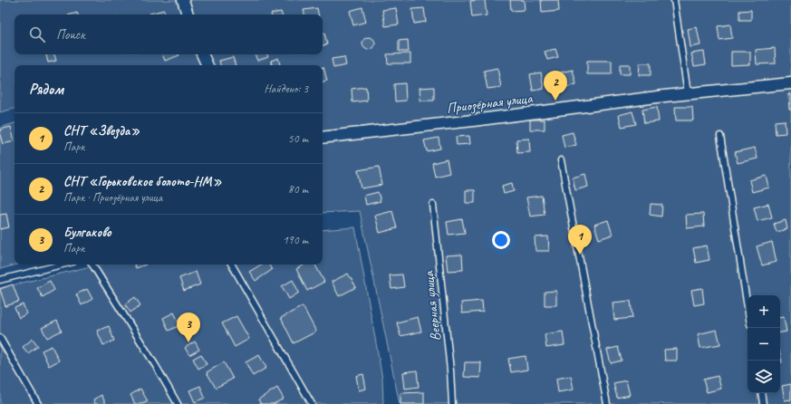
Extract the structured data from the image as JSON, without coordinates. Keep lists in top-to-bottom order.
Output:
{
  "streets": {
    "street": ["Приозёрная улица"],
    "lane": ["Веерная улица"]
  },
  "page": {
    "search": "Поиск",
    "heading": ["Рядом", "Найдено: 3"],
    "pins": ["2", "1", "3"],
    "list": [
      {
        "mark": "1",
        "name": "СНТ «Звезда»",
        "note": "Парк",
        "value": "50 m"
      },
      {
        "mark": "2",
        "name": "СНТ «Горьковское болото-НМ»",
        "note": "Парк · Приозёрная улица",
        "value": "80 m"
      },
      {
        "mark": "3",
        "name": "Булгаково",
        "note": "Парк",
        "value": "190 m"
      }
    ],
    "map_buttons": ["+", "−"]
  }
}
